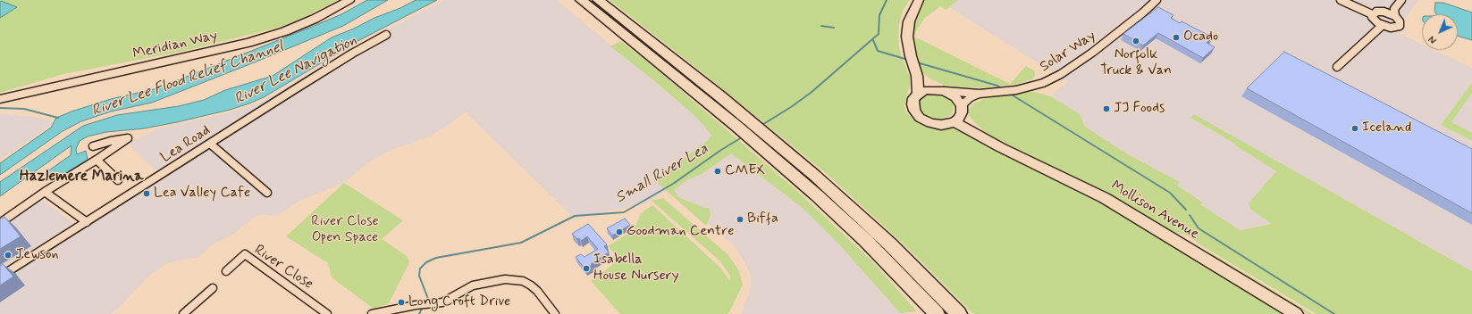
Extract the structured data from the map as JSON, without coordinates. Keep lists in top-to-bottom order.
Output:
{
  "streets": {
    "main road": ["Meridian Way", "Mollison Avenue"],
    "street": ["Solar Way", "Lea Road", "River Close"]
  },
  "crossings": [
    ["Solar Way", "Mollison Avenue"]
  ],
  "districts": ["Hazlemere Marina"],
  "water": ["River Lee Navigation", "River Lee Flood Relief Channel", "Small River Lea"],
  "parks": ["River Close Open Space"],
  "places": [
    "Ocado",
    "Norfolk Truck & Van",
    "JJ Foods",
    "Iceland",
    "CMEX",
    "Lea Valley Cafe",
    "Biffa",
    "Goodman Centre",
    "Jewson",
    "Isabella House Nursery",
    "Long Croft Drive"
  ],
  "north": "bottom left"
}
